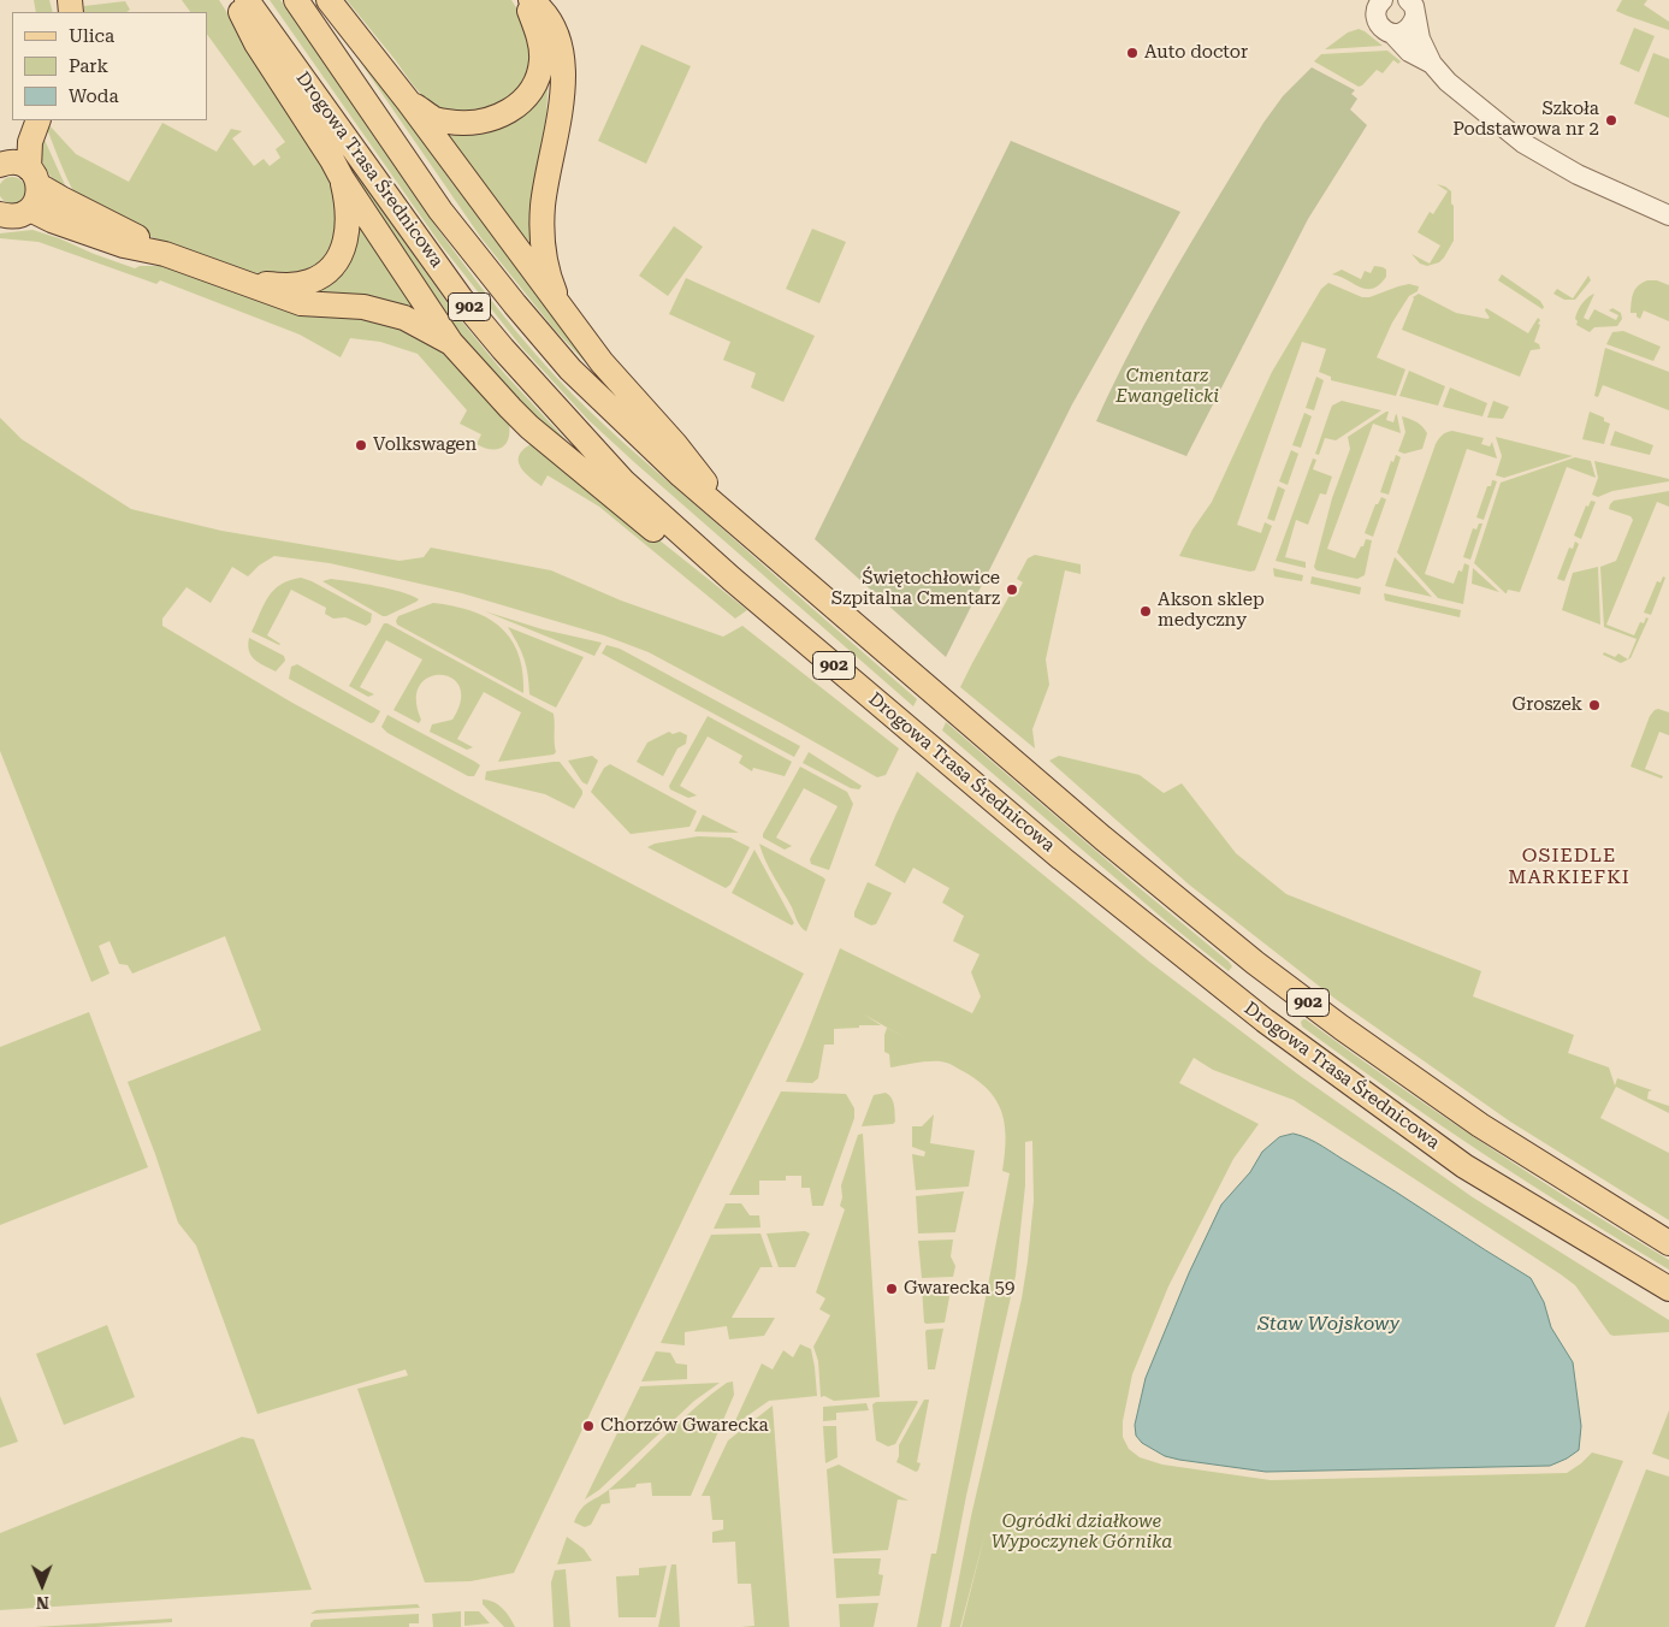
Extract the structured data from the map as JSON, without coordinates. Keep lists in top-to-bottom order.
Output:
{
  "streets": {
    "main road": ["Drogowa Trasa Średnicowa", "902"]
  },
  "districts": ["OSIEDLE MARKIEFKI"],
  "water": ["Staw Wojskowy"],
  "parks": ["Cmentarz Ewangelicki", "Ogródki działkowe Wypoczynek Górnika"],
  "places": [
    "Auto doctor",
    "Szkoła Podstawowa nr 2",
    "Volkswagen",
    "Świętochłowice Szpitalna Cmentarz",
    "Akson sklep medyczny",
    "Groszek",
    "Gwarecka 59",
    "Chorzów Gwarecka"
  ],
  "legend": ["Ulica", "Park", "Woda"],
  "north": "bottom"
}
